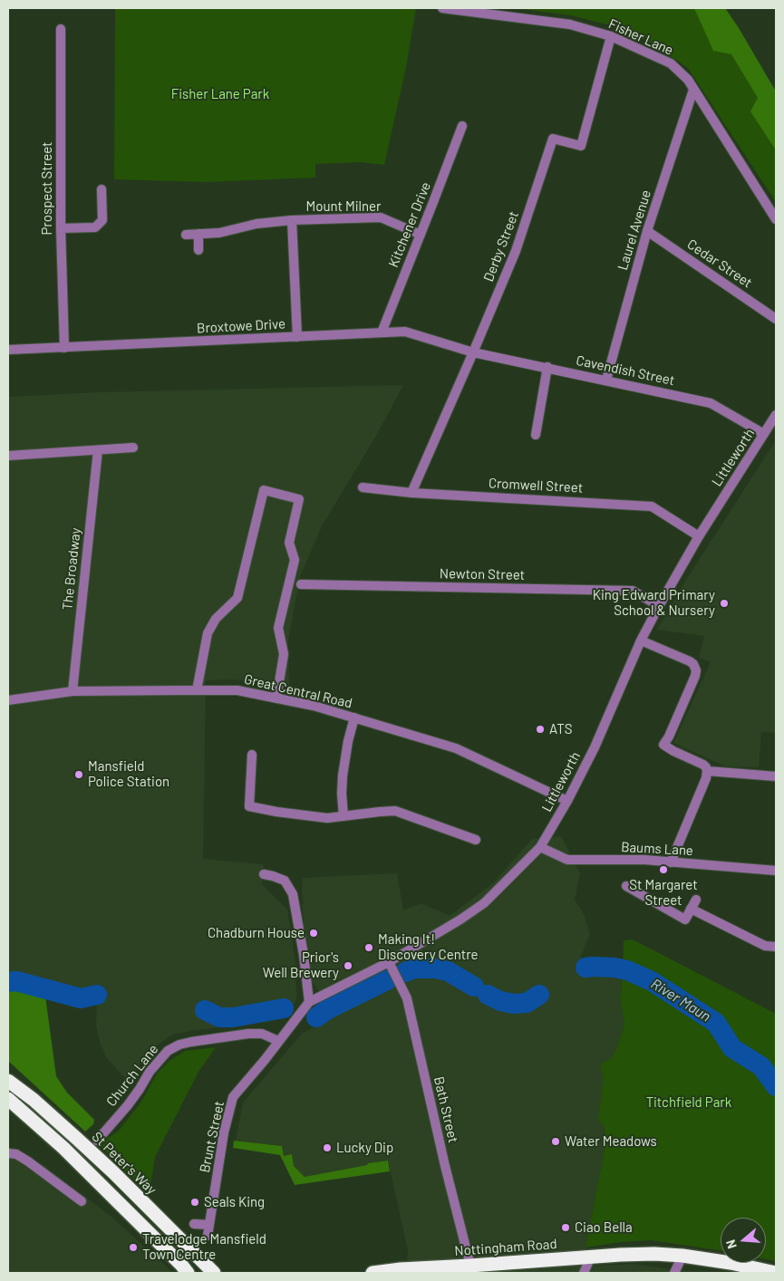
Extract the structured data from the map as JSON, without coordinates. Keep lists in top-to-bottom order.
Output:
{
  "streets": {
    "highway": ["St Peter's Way", "Nottingham Road"],
    "street": [
      "Fisher Lane",
      "Prospect Street",
      "Mount Milner",
      "Kitchener Drive",
      "Laurel Avenue",
      "Derby Street",
      "Cedar Street",
      "Broxtowe Drive",
      "Cavendish Street",
      "Littleworth",
      "Cromwell Street",
      "The Broadway",
      "Newton Street",
      "Great Central Road",
      "Baums Lane",
      "Church Lane",
      "Bath Street",
      "Brunt Street"
    ]
  },
  "crossings": [
    ["Fisher Lane", "Laurel Avenue"],
    ["Fisher Lane", "Derby Street"],
    ["Prospect Street", "Broxtowe Drive"],
    ["Mount Milner", "Kitchener Drive"],
    ["Kitchener Drive", "Broxtowe Drive"],
    ["Laurel Avenue", "Cedar Street"],
    ["Laurel Avenue", "Cavendish Street"],
    ["Derby Street", "Broxtowe Drive"],
    ["Derby Street", "Cavendish Street"],
    ["Derby Street", "Cromwell Street"],
    ["Broxtowe Drive", "Cavendish Street"],
    ["Cavendish Street", "Littleworth"],
    ["Littleworth", "Cromwell Street"],
    ["Littleworth", "Newton Street"],
    ["Littleworth", "Great Central Road"],
    ["Littleworth", "Baums Lane"],
    ["Littleworth", "Church Lane"],
    ["Littleworth", "Bath Street"],
    ["Littleworth", "Brunt Street"],
    ["The Broadway", "Great Central Road"],
    ["Church Lane", "Brunt Street"],
    ["Bath Street", "Nottingham Road"]
  ],
  "water": ["River Maun"],
  "parks": ["Fisher Lane Park", "Titchfield Park"],
  "places": [
    "King Edward Primary School & Nursery",
    "ATS",
    "Mansfield Police Station",
    "St Margaret Street",
    "Chadburn House",
    "Making It! Discovery Centre",
    "Prior's Well Brewery",
    "Water Meadows",
    "Lucky Dip",
    "Seals King",
    "Ciao Bella",
    "Travelodge Mansfield Town Centre"
  ],
  "north": "left"
}
